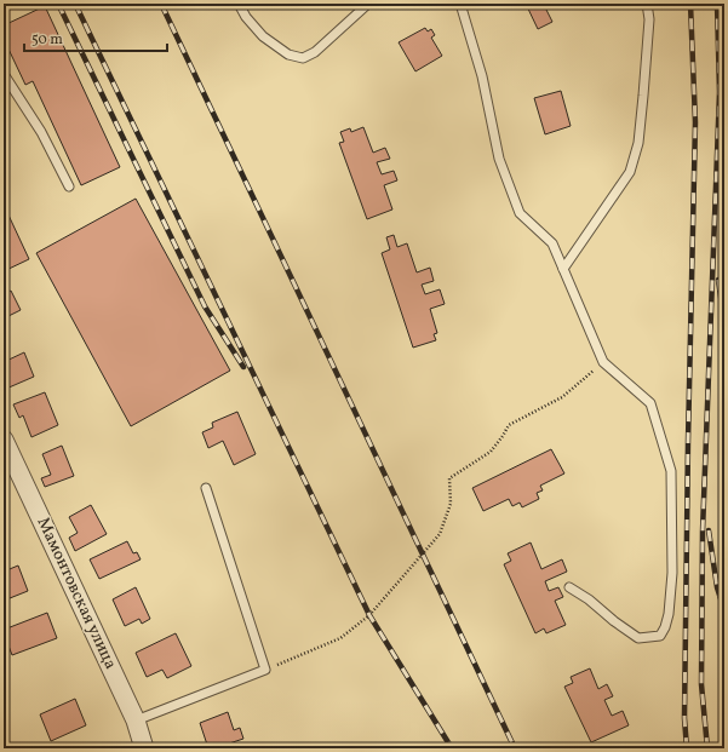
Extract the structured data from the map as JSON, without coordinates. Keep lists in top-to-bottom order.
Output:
{
  "streets": {
    "street": ["Мамонтовская улица"]
  },
  "scale_bar": "50 m"
}
